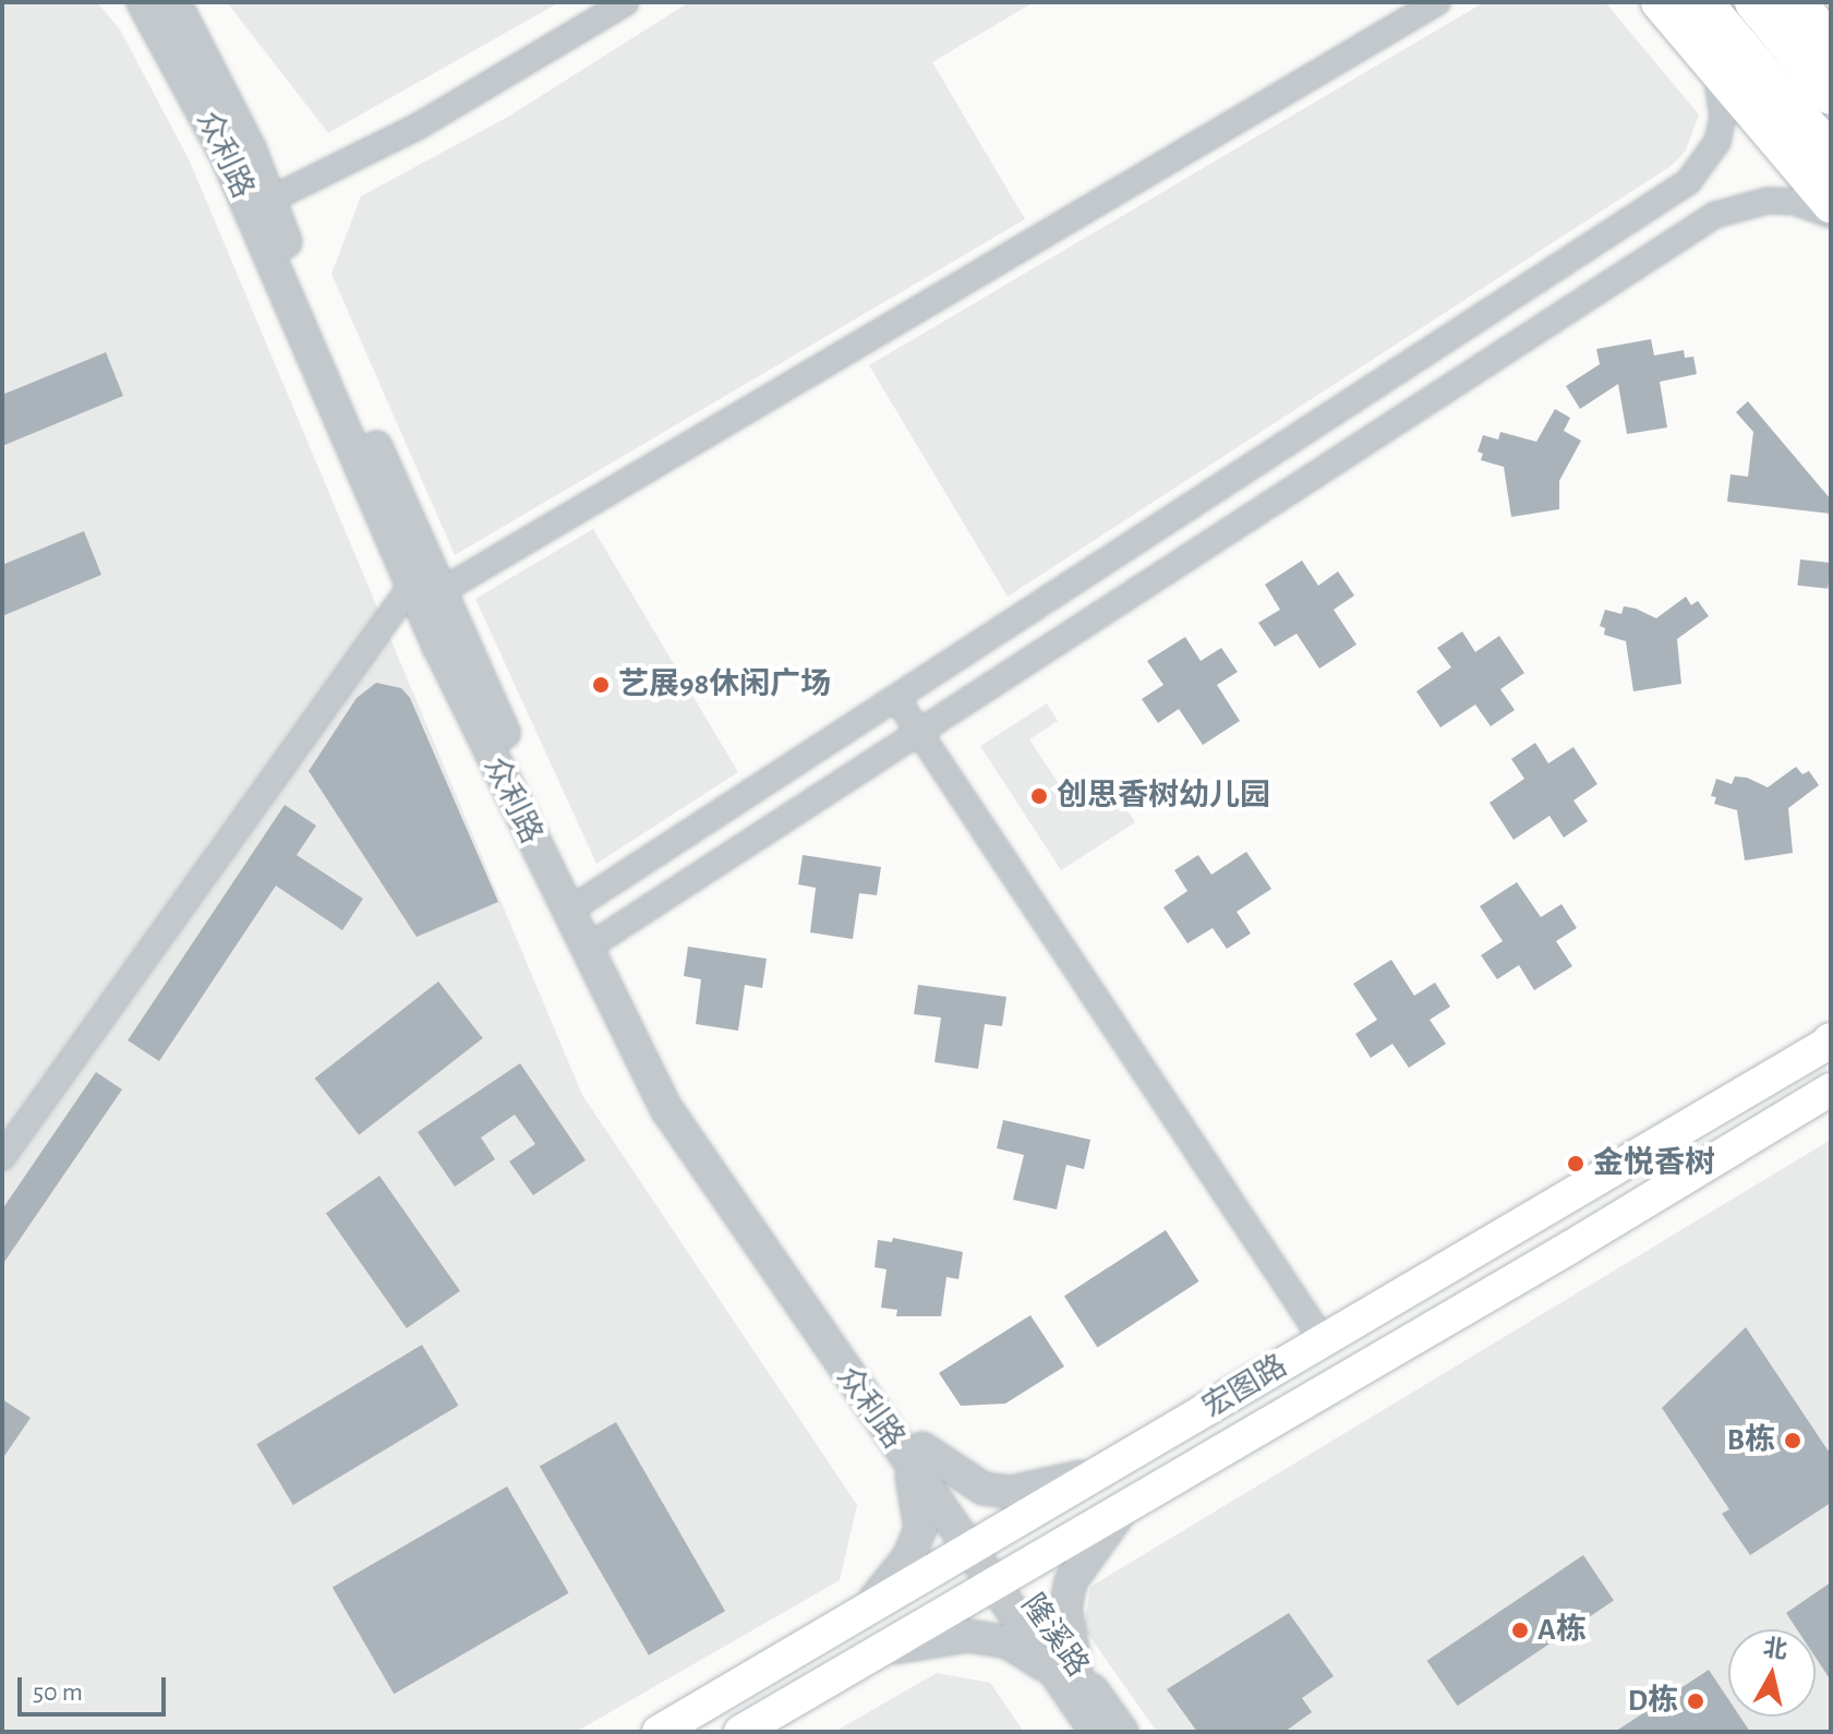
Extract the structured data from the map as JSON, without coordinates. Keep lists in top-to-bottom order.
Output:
{
  "streets": {
    "main road": ["宏图路"],
    "street": ["众利路", "隆溪路"]
  },
  "crossings": [
    ["众利路", "宏图路"],
    ["众利路", "隆溪路"],
    ["宏图路", "隆溪路"]
  ],
  "places": [
    "艺展98休闲广场",
    "创思香树幼儿园",
    "金悦香树",
    "B栋",
    "A栋",
    "D栋"
  ],
  "scale_bar": "50 m",
  "north": "top"
}
